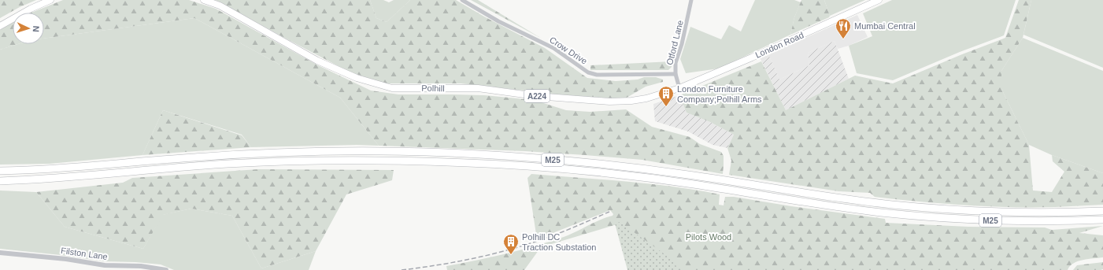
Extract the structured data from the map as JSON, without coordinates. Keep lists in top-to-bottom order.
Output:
{
  "streets": {
    "highway": ["M25"],
    "main road": ["London Road", "Polhill", "A224"],
    "street": ["Otford Lane", "Crow Drive", "Filston Lane"]
  },
  "crossings": [
    ["Otford Lane", "London Road"],
    ["Otford Lane", "Crow Drive"],
    ["Otford Lane", "Polhill"],
    ["London Road", "Polhill"]
  ],
  "parks": ["Pilots Wood"],
  "places": {
    "restaurant": ["Mumbai Central"],
    "building": ["London Furniture Company;Polhill Arms", "Polhill DC Traction Substation"]
  },
  "north": "right"
}
